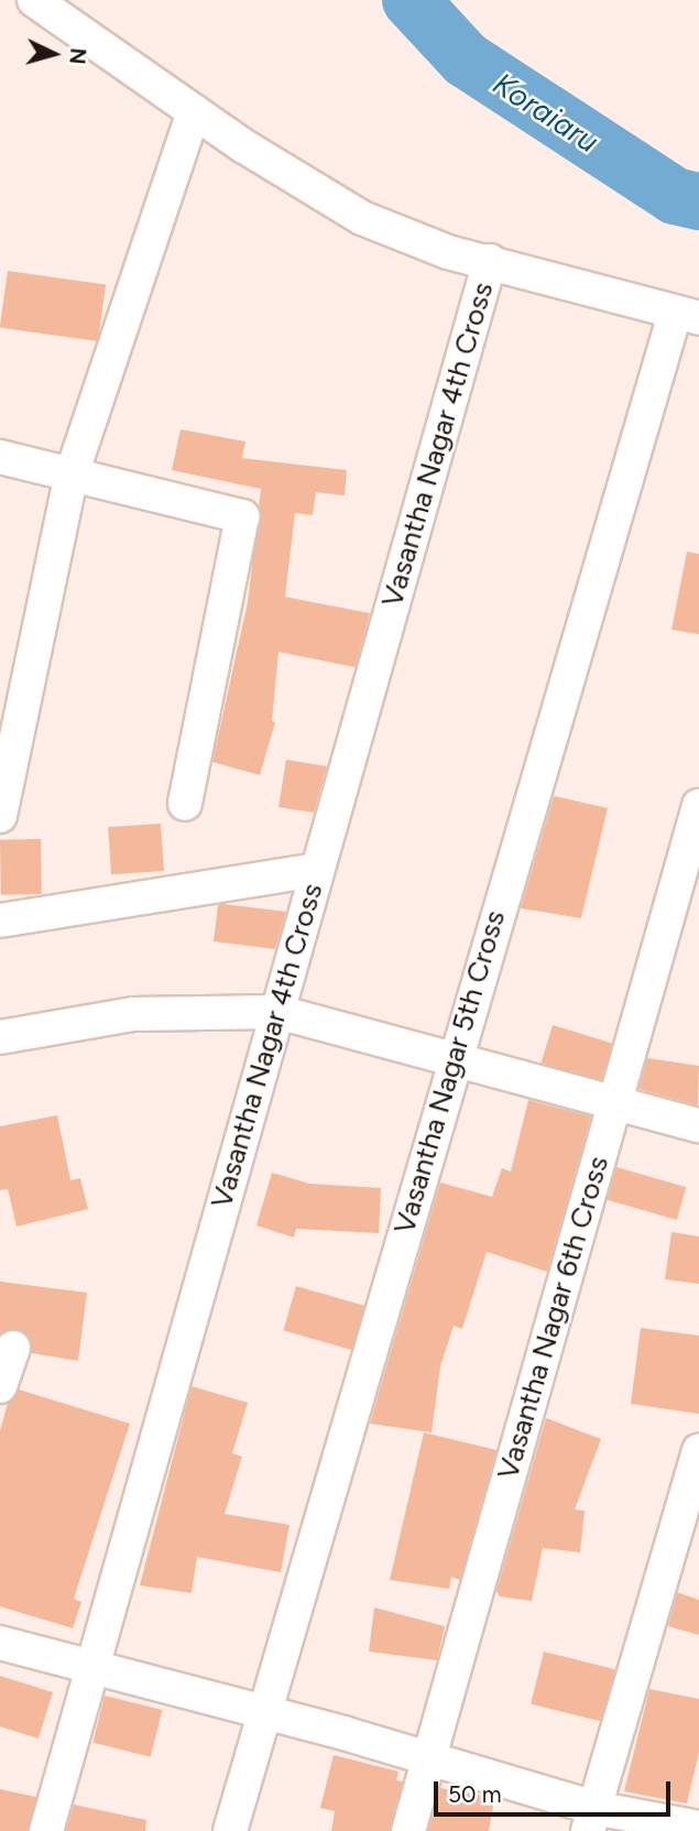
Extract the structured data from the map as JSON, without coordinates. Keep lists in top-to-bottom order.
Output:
{
  "streets": {
    "street": ["Vasantha Nagar 4th Cross", "Vasantha Nagar 5th Cross", "Vasantha Nagar 6th Cross"]
  },
  "water": ["Koraiaru"],
  "scale_bar": "50 m",
  "north": "right"
}
